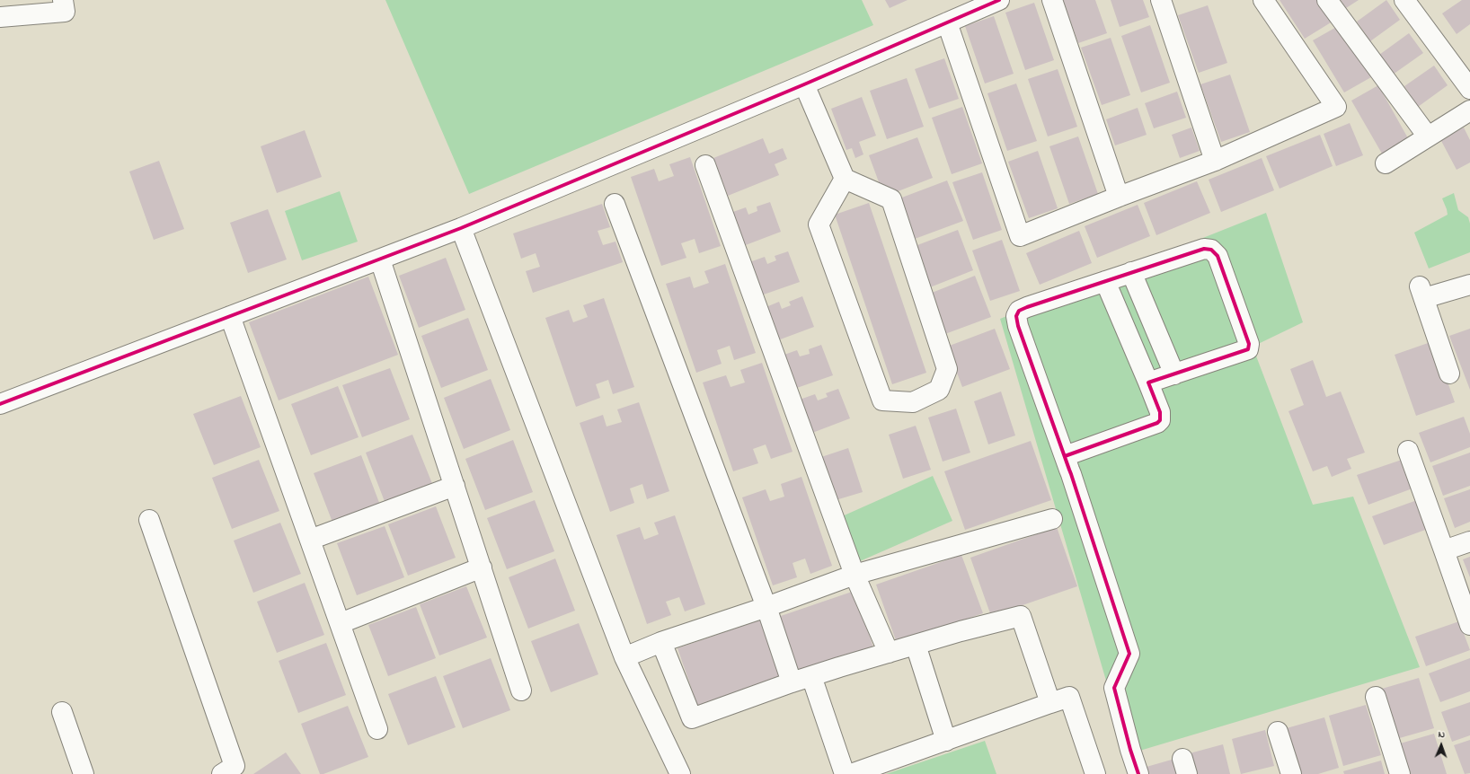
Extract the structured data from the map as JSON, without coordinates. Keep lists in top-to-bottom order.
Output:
{
  "north": "top"
}
